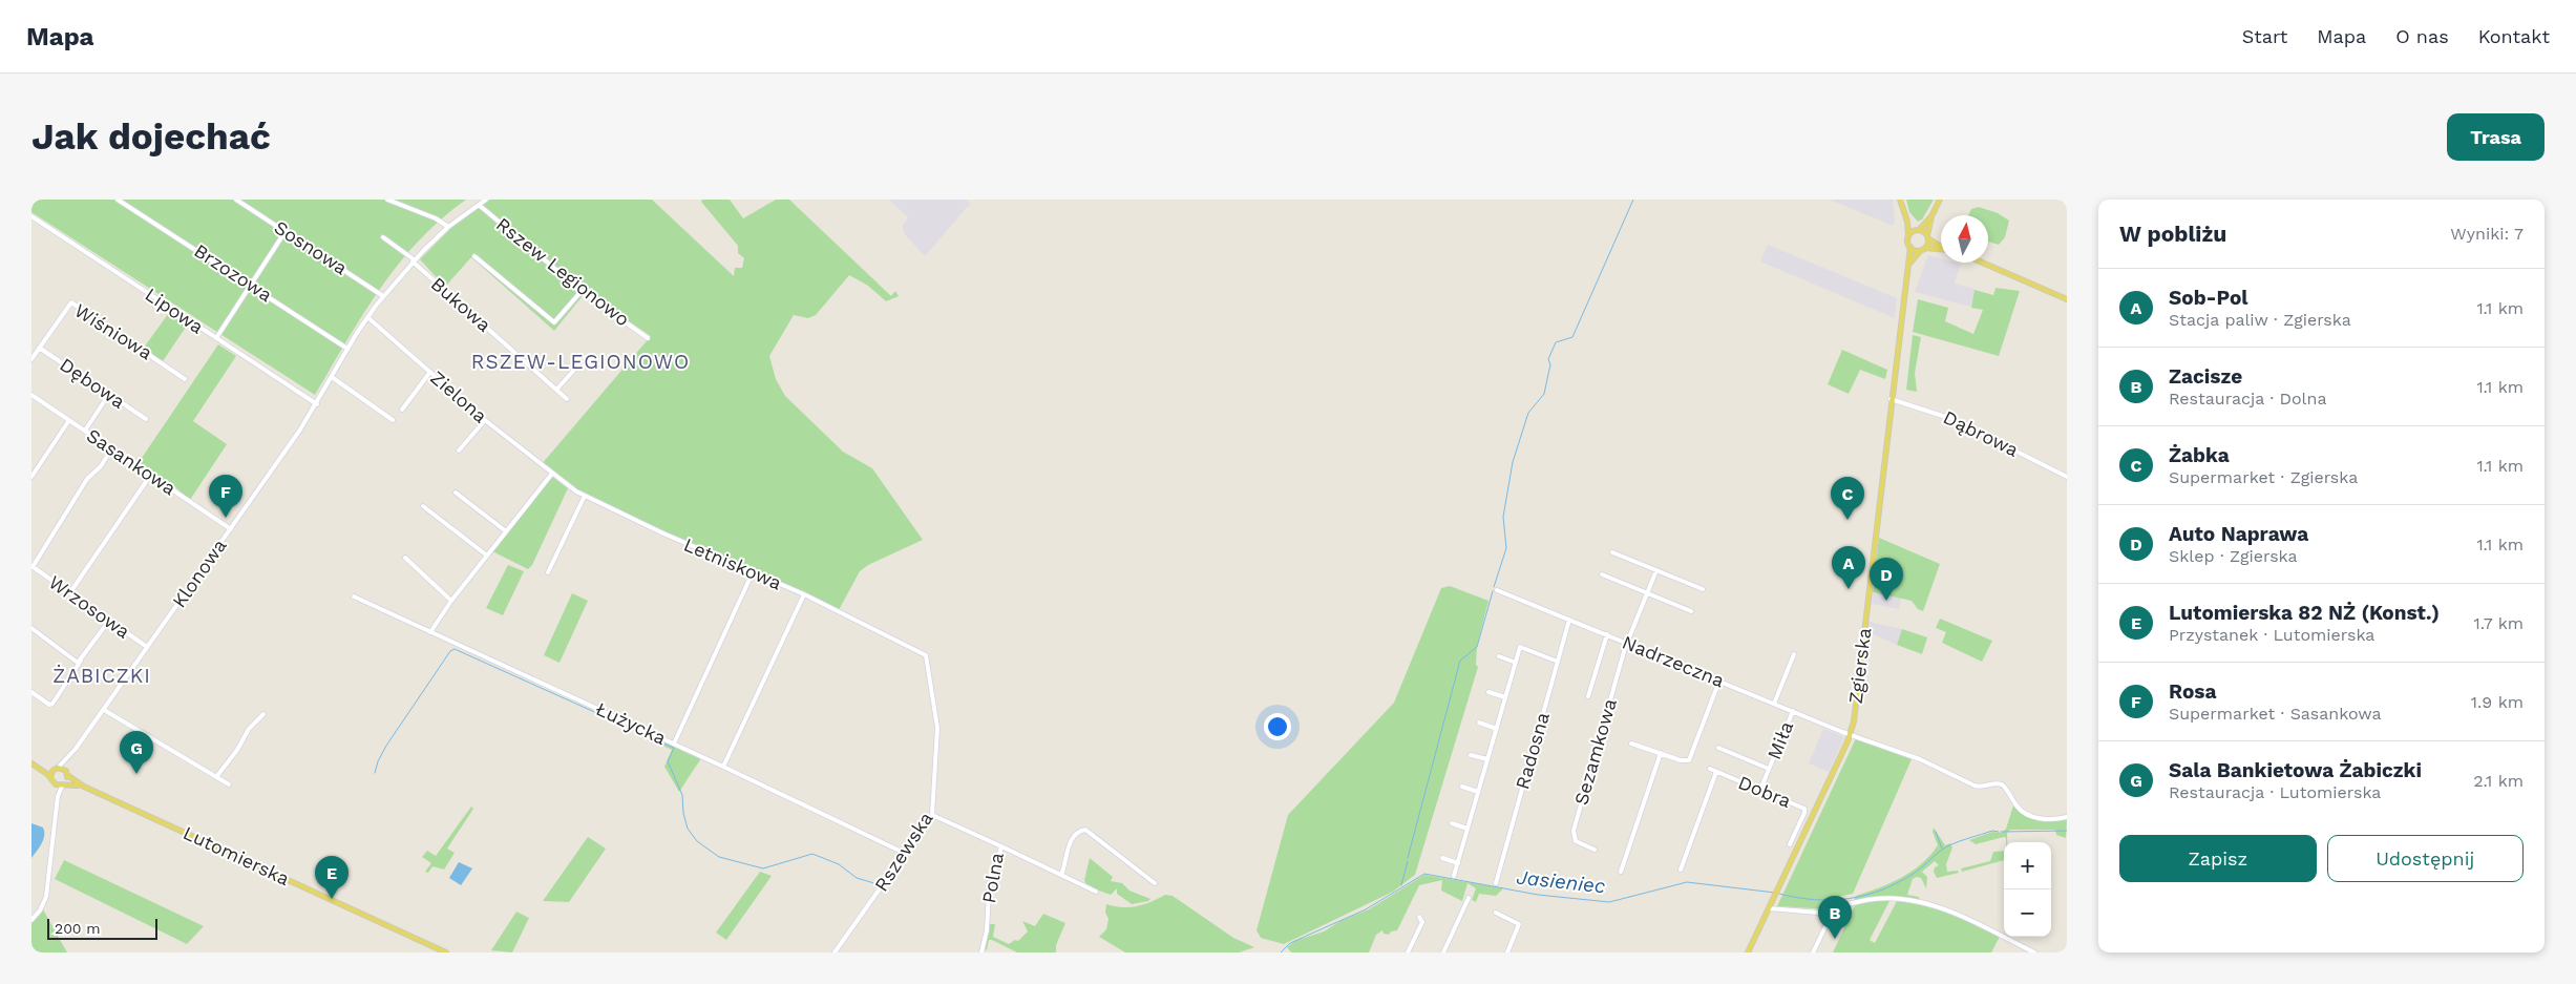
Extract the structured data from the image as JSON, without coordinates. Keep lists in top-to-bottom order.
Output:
{
  "streets": {
    "main road": ["Zgierska", "Lutomierska"],
    "street": [
      "Sosnowa",
      "Rszew Legionowo",
      "Brzozowa",
      "Bukowa",
      "Lipowa",
      "Wiśniowa",
      "Dębowa",
      "Zielona",
      "Dąbrowa",
      "Sasankowa",
      "Letniskowa",
      "Klonowa",
      "Wrzosowa",
      "Nadrzeczna",
      "Łużycka",
      "Miła",
      "Radosna",
      "Sezamkowa",
      "Dobra",
      "Rszewska",
      "Polna"
    ]
  },
  "crossings": [
    ["Sosnowa", "Klonowa"],
    ["Rszew Legionowo", "Klonowa"],
    ["Brzozowa", "Klonowa"],
    ["Bukowa", "Klonowa"],
    ["Lipowa", "Klonowa"],
    ["Wiśniowa", "Dębowa"],
    ["Zielona", "Letniskowa"],
    ["Zielona", "Klonowa"],
    ["Dąbrowa", "Zgierska"],
    ["Sasankowa", "Klonowa"],
    ["Letniskowa", "Rszewska"],
    ["Klonowa", "Wrzosowa"],
    ["Klonowa", "Lutomierska"],
    ["Nadrzeczna", "Zgierska"],
    ["Nadrzeczna", "Miła"],
    ["Nadrzeczna", "Radosna"],
    ["Nadrzeczna", "Sezamkowa"],
    ["Łużycka", "Rszewska"],
    ["Miła", "Dobra"],
    ["Rszewska", "Polna"]
  ],
  "districts": ["RSZEW-LEGIONOWO", "ŻABICZKI"],
  "water": ["Jasieniec"],
  "scale_bar": "200 m",
  "north": "top",
  "page": {
    "header": "Mapa",
    "nav": [
      "Start",
      "Mapa",
      "O nas",
      "Kontakt"
    ],
    "buttons": [
      "Trasa",
      ["Zapisz", "Udostępnij"]
    ],
    "title": "Jak dojechać",
    "heading": ["W pobliżu", "Wyniki: 7"],
    "list": [
      {
        "mark": "A",
        "name": "Sob-Pol",
        "note": "Stacja paliw · Zgierska",
        "value": "1.1 km"
      },
      {
        "mark": "B",
        "name": "Zacisze",
        "note": "Restauracja · Dolna",
        "value": "1.1 km"
      },
      {
        "mark": "C",
        "name": "Żabka",
        "note": "Supermarket · Zgierska",
        "value": "1.1 km"
      },
      {
        "mark": "D",
        "name": "Auto Naprawa",
        "note": "Sklep · Zgierska",
        "value": "1.1 km"
      },
      {
        "mark": "E",
        "name": "Lutomierska 82 NŻ (Konst.)",
        "note": "Przystanek · Lutomierska",
        "value": "1.7 km"
      },
      {
        "mark": "F",
        "name": "Rosa",
        "note": "Supermarket · Sasankowa",
        "value": "1.9 km"
      },
      {
        "mark": "G",
        "name": "Sala Bankietowa Żabiczki",
        "note": "Restauracja · Lutomierska",
        "value": "2.1 km"
      }
    ],
    "pins": [
      "F",
      "C",
      "A",
      "D",
      "G",
      "E",
      "B"
    ],
    "map_buttons": ["+", "−"],
    "scale": "200 m"
  }
}
